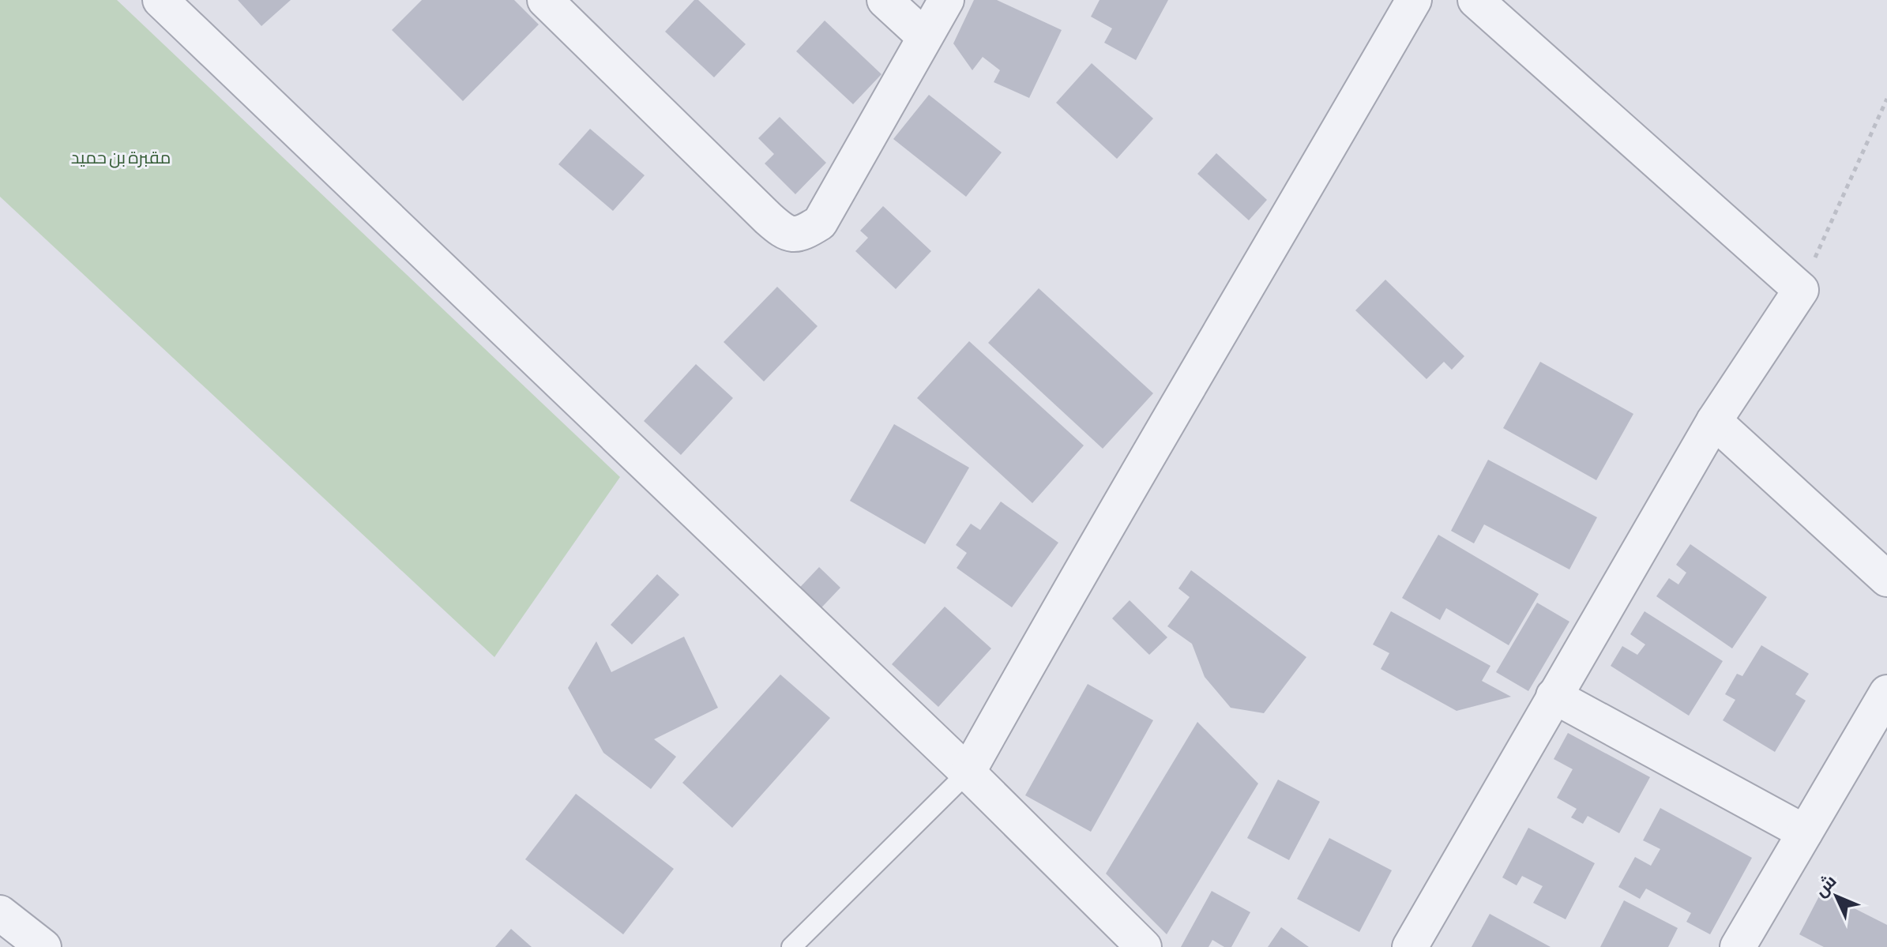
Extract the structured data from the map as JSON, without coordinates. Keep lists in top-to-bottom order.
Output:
{
  "parks": ["مقبرة بن حميد"],
  "north": "top left"
}
